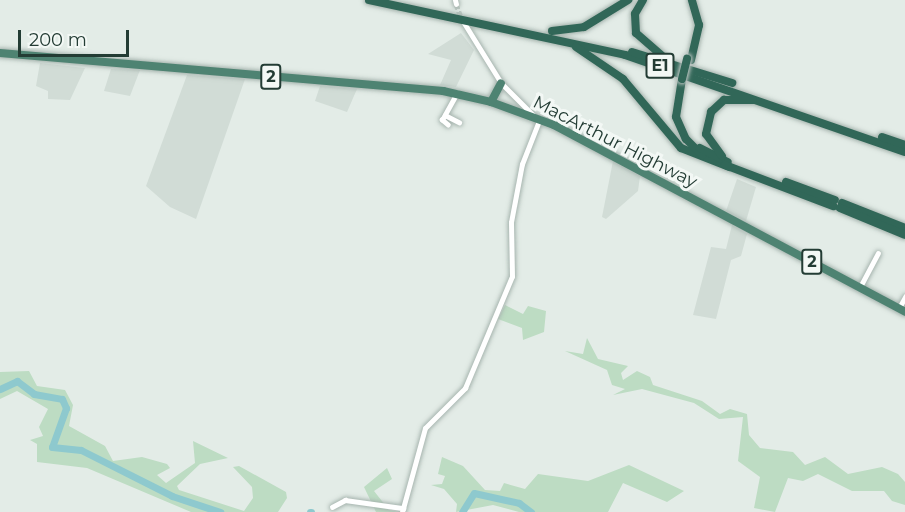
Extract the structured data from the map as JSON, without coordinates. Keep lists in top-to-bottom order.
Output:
{
  "streets": {
    "highway": ["E1", "2", "MacArthur Highway"]
  },
  "scale_bar": "200 m"
}
